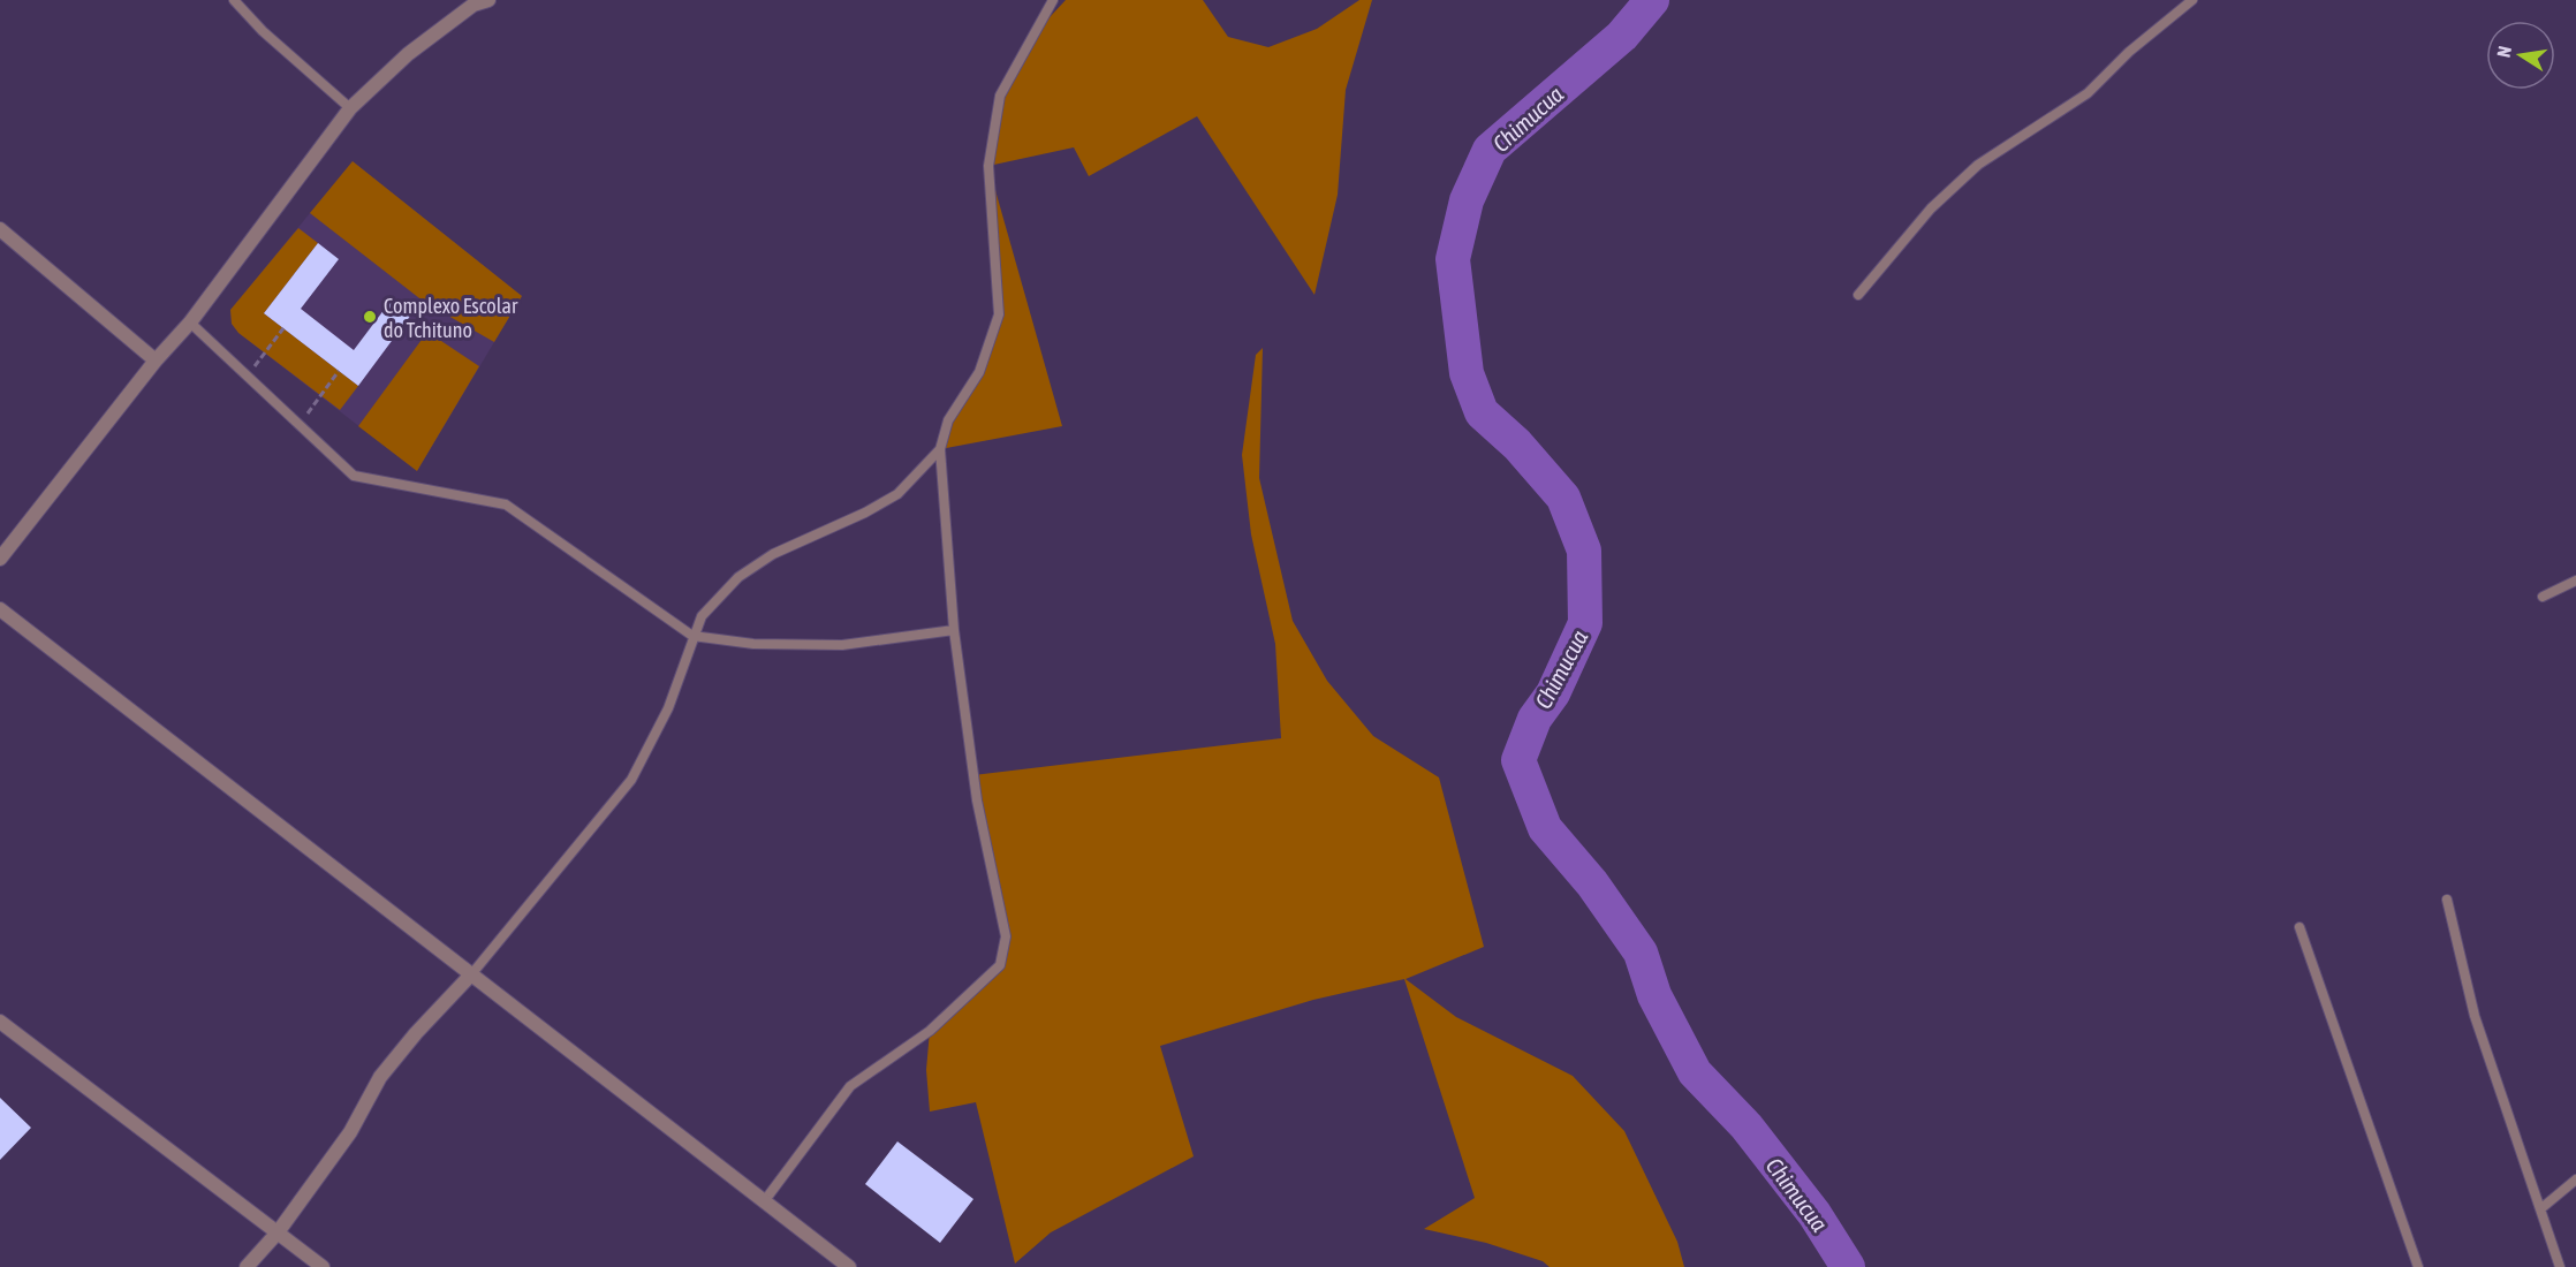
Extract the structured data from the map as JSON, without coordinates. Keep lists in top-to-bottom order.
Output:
{
  "water": ["Chimucua"],
  "places": ["Complexo Escolar do Tchituno"],
  "north": "left"
}
